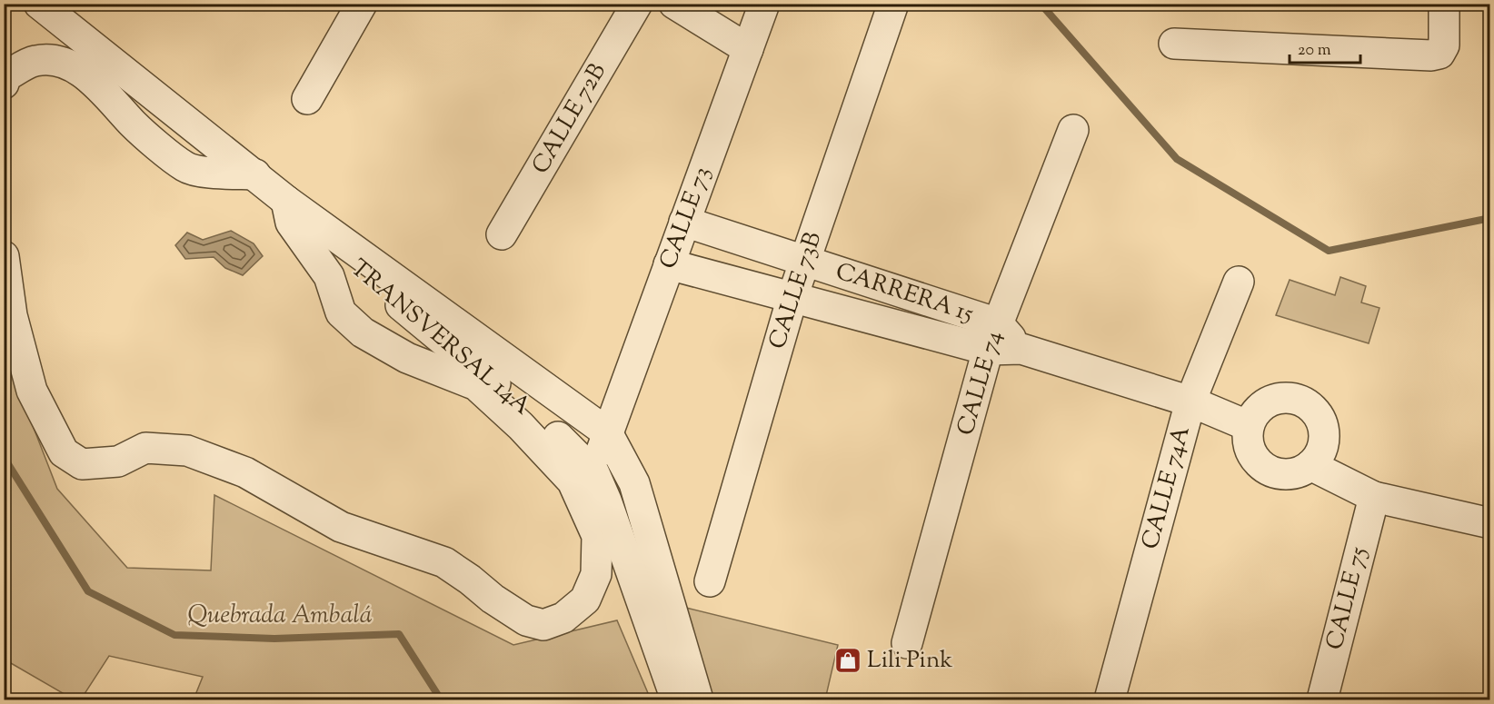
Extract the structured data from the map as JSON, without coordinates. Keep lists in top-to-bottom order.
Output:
{
  "streets": {
    "street": [
      "CALLE 72B",
      "CALLE 73",
      "CALLE 73B",
      "CARRERA 15",
      "TRANSVERSAL 14A",
      "CALLE 74",
      "CALLE 74A",
      "CALLE 75"
    ]
  },
  "crossings": [
    ["CALLE 73", "CARRERA 15"],
    ["CALLE 73", "TRANSVERSAL 14A"],
    ["CALLE 73B", "CARRERA 15"],
    ["CARRERA 15", "CALLE 74"],
    ["CARRERA 15", "CALLE 74A"]
  ],
  "water": ["Quebrada Ambalá"],
  "places": {
    "shop": ["Lili Pink"]
  },
  "scale_bar": "20 m"
}
